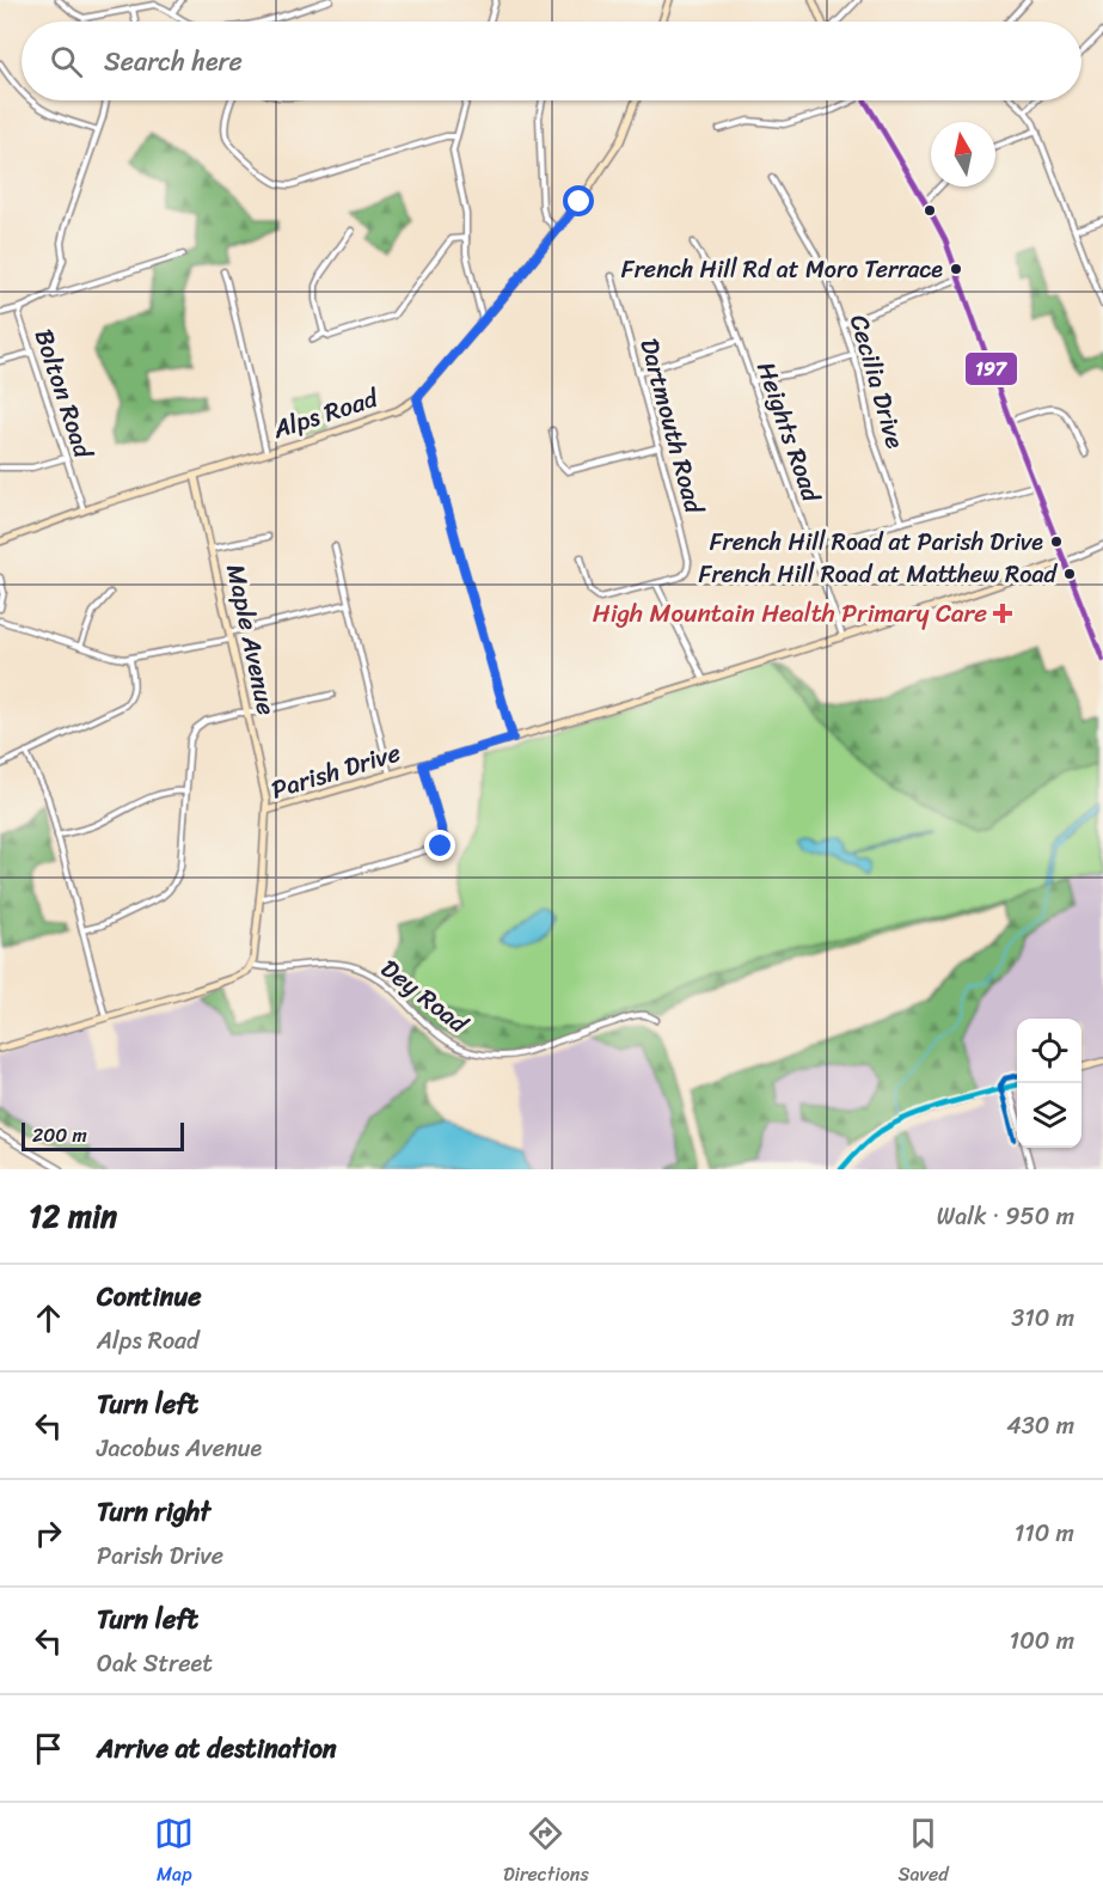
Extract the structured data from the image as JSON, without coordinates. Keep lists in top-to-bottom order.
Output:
{
  "streets": {
    "main road": ["Alps Road", "Maple Avenue", "Parish Drive"],
    "street": [
      "Cecilia Drive",
      "Bolton Road",
      "Dartmouth Road",
      "Heights Road",
      "Dey Road"
    ]
  },
  "crossings": [
    ["Bolton Road", "Alps Road"],
    ["Alps Road", "Maple Avenue"],
    ["Heights Road", "Parish Drive"],
    ["Maple Avenue", "Parish Drive"],
    ["Parish Drive", "Dey Road"]
  ],
  "places": {
    "other": ["French Hill Rd at Moro Terrace", "French Hill Road at Parish Drive", "French Hill Road at Matthew Road"],
    "health": ["High Mountain Health Primary Care"]
  },
  "lines": ["transit line 197"],
  "scale_bar": "200 m",
  "north": "top",
  "page": {
    "search": "Search here",
    "scale": "200 m",
    "heading": ["12 min", "Walk · 950 m"],
    "list": [
      ["Continue", "Alps Road", "310 m"],
      ["Turn left", "Jacobus Avenue", "430 m"],
      ["Turn right", "Parish Drive", "110 m"],
      ["Turn left", "Oak Street", "100 m"],
      "Arrive at destination"
    ],
    "nav": ["Map", "Directions", "Saved"]
  }
}
